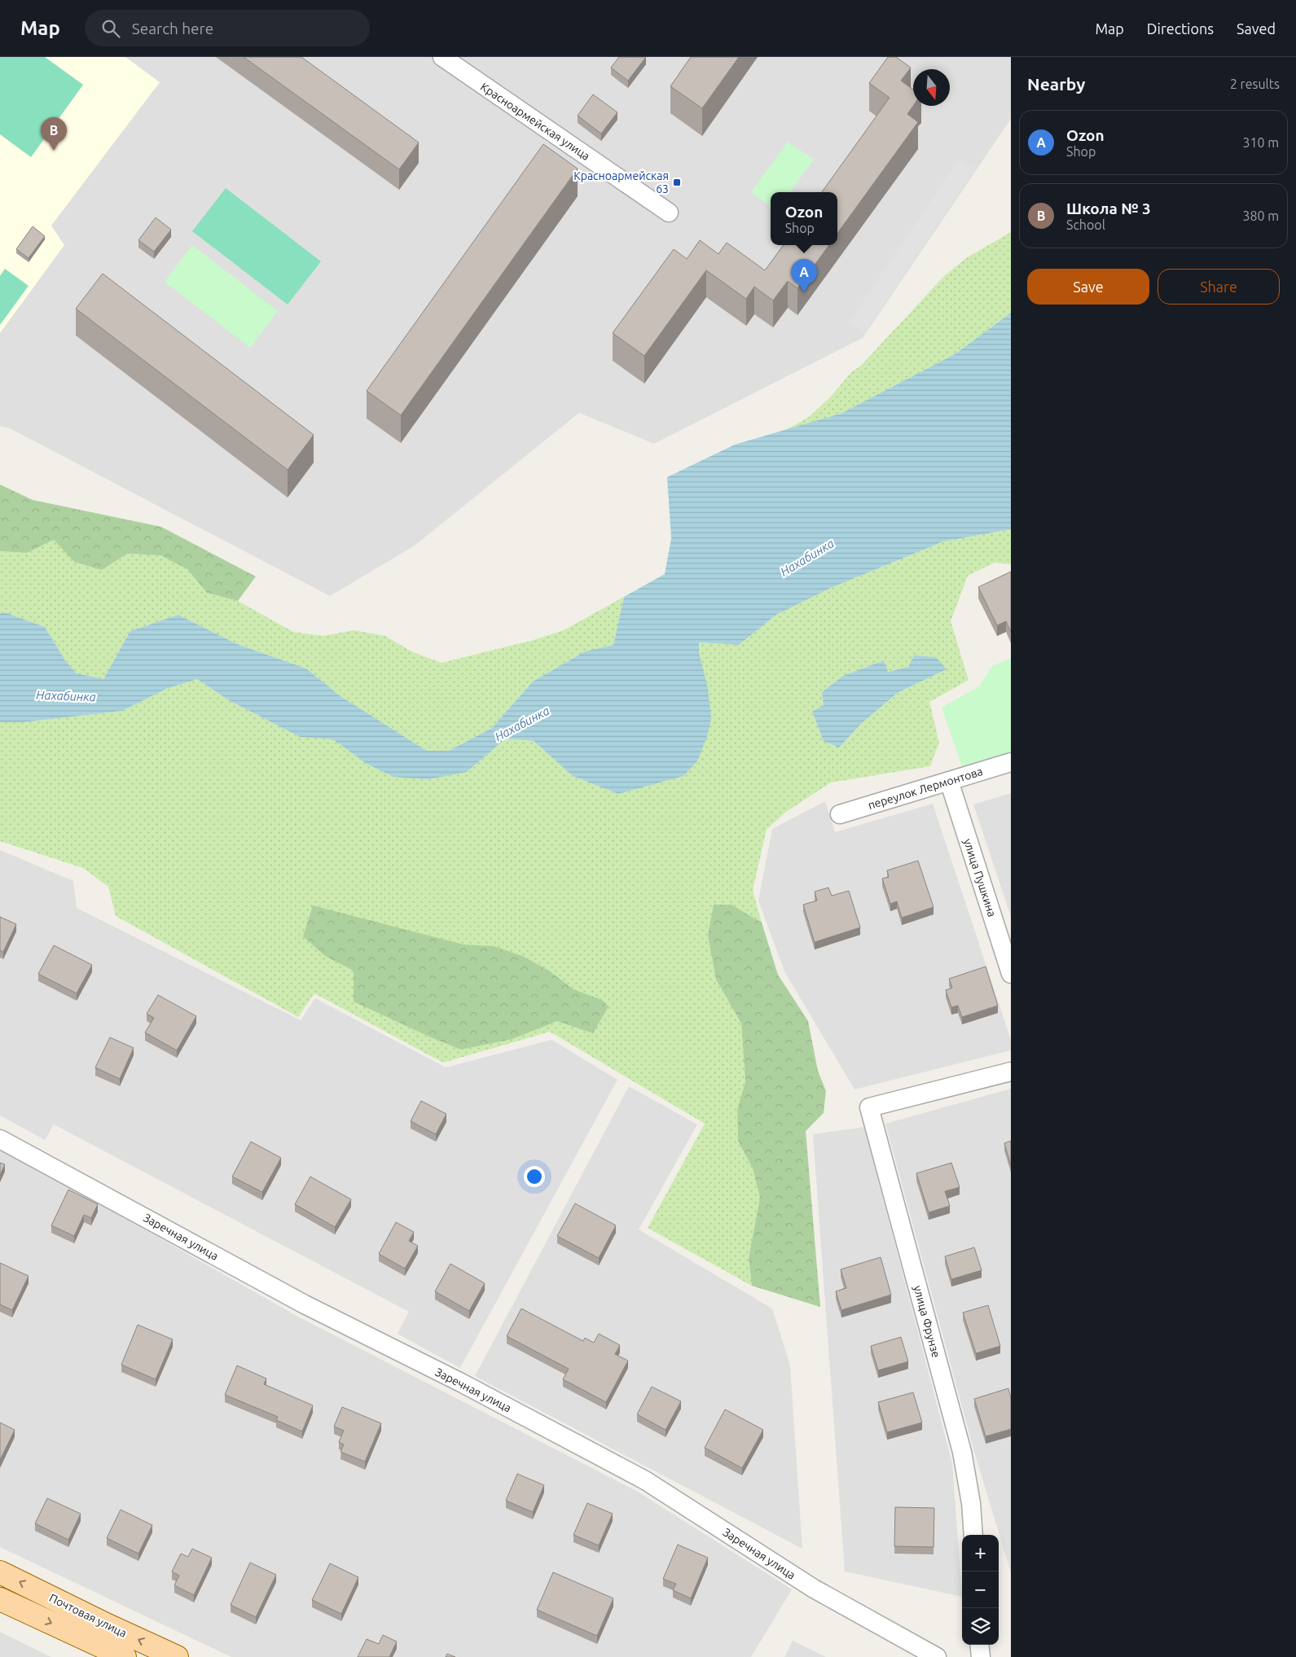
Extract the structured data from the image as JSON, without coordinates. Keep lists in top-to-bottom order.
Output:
{
  "streets": {
    "main road": ["Почтовая улица"],
    "street": [
      "Красноармейская улица",
      "переулок Лермонтова",
      "улица Пушкина",
      "Заречная улица",
      "улица Фрунзе"
    ]
  },
  "crossings": [
    ["переулок Лермонтова", "улица Пушкина"]
  ],
  "water": ["Нахабинка"],
  "places": {
    "transit": ["Красноармейская 63"]
  },
  "north": "bottom",
  "page": {
    "header": "Map",
    "search": "Search here",
    "nav": ["Map", "Directions", "Saved"],
    "heading": ["Nearby", "2 results"],
    "list": [
      {
        "mark": "A",
        "name": "Ozon",
        "note": "Shop",
        "value": "310 m"
      },
      {
        "mark": "B",
        "name": "Школа № 3",
        "note": "School",
        "value": "380 m"
      }
    ],
    "pins": ["B", "A"],
    "popup": ["Ozon", "Shop"],
    "buttons": ["Save", "Share"],
    "map_buttons": ["+", "−"]
  }
}
